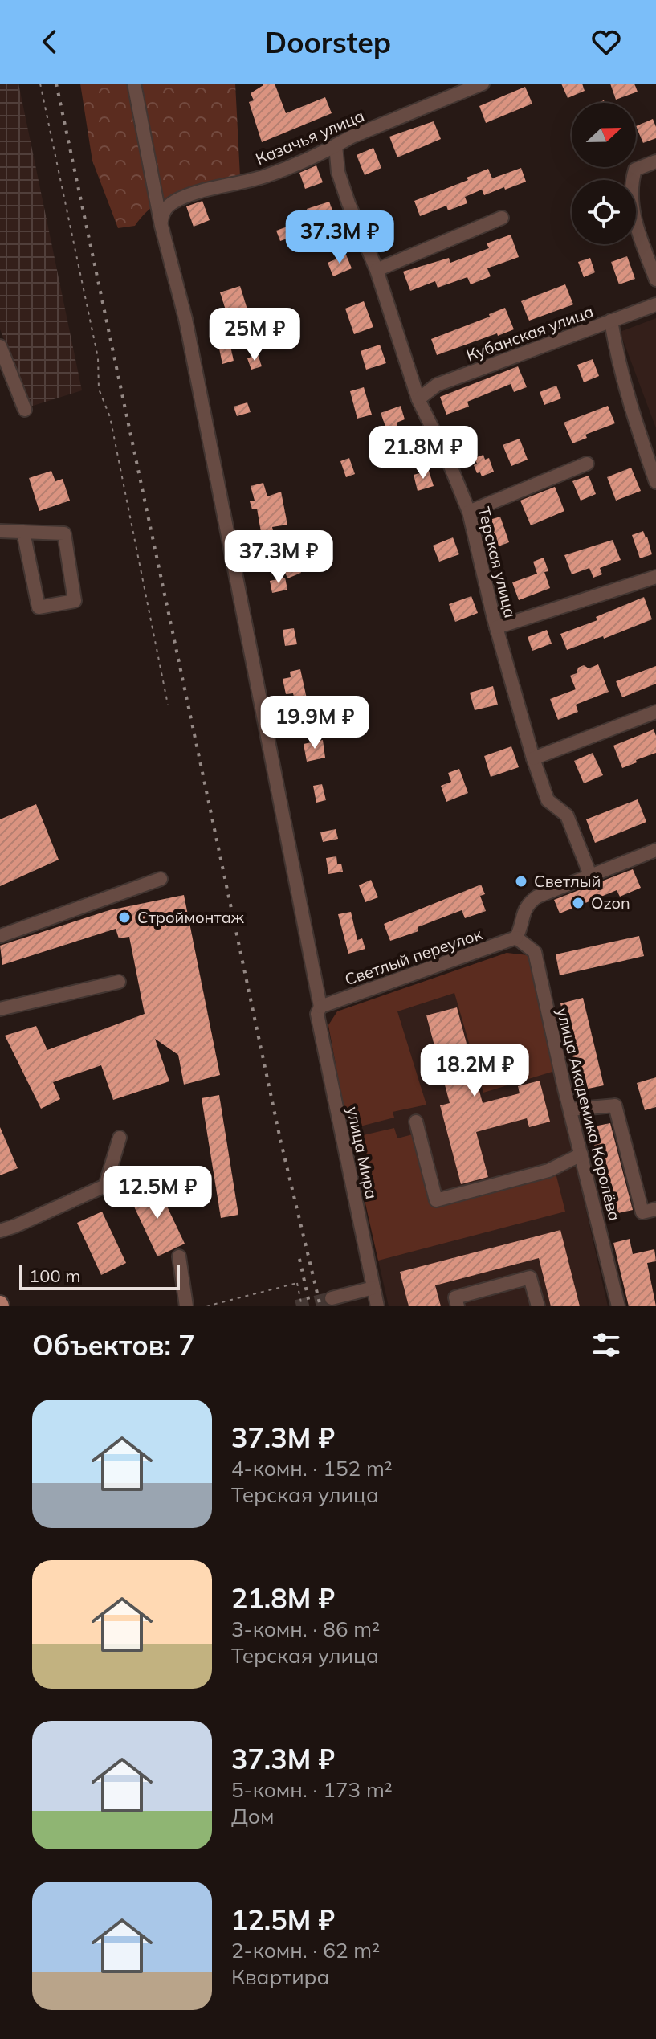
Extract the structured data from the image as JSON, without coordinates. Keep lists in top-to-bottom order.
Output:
{
  "streets": {
    "street": [
      "Казачья улица",
      "Кубанская улица",
      "Терская улица",
      "Светлый переулок",
      "улица Академика Королёва",
      "улица Мира"
    ]
  },
  "crossings": [
    ["Казачья улица", "Терская улица"],
    ["Казачья улица", "улица Мира"],
    ["Кубанская улица", "Терская улица"],
    ["Светлый переулок", "улица Академика Королёва"],
    ["Светлый переулок", "улица Мира"]
  ],
  "places": ["Светлый", "Ozon", "Строймонтаж"],
  "scale_bar": "100 m",
  "north": "right",
  "page": {
    "header": "Doorstep",
    "price": [
      "37.3M ₽",
      "25M ₽",
      "21.8M ₽",
      "37.3M ₽",
      "19.9M ₽",
      "18.2M ₽",
      "12.5M ₽"
    ],
    "scale": "100 m",
    "heading": "Объектов: 7",
    "list": [
      {
        "name": "37.3M ₽",
        "note": "4-комн. · 152 m² · Терская улица"
      },
      {
        "name": "21.8M ₽",
        "note": "3-комн. · 86 m² · Терская улица"
      },
      {
        "name": "37.3M ₽",
        "note": "5-комн. · 173 m² · Дом"
      },
      {
        "name": "12.5M ₽",
        "note": "2-комн. · 62 m² · Квартира"
      }
    ]
  }
}
